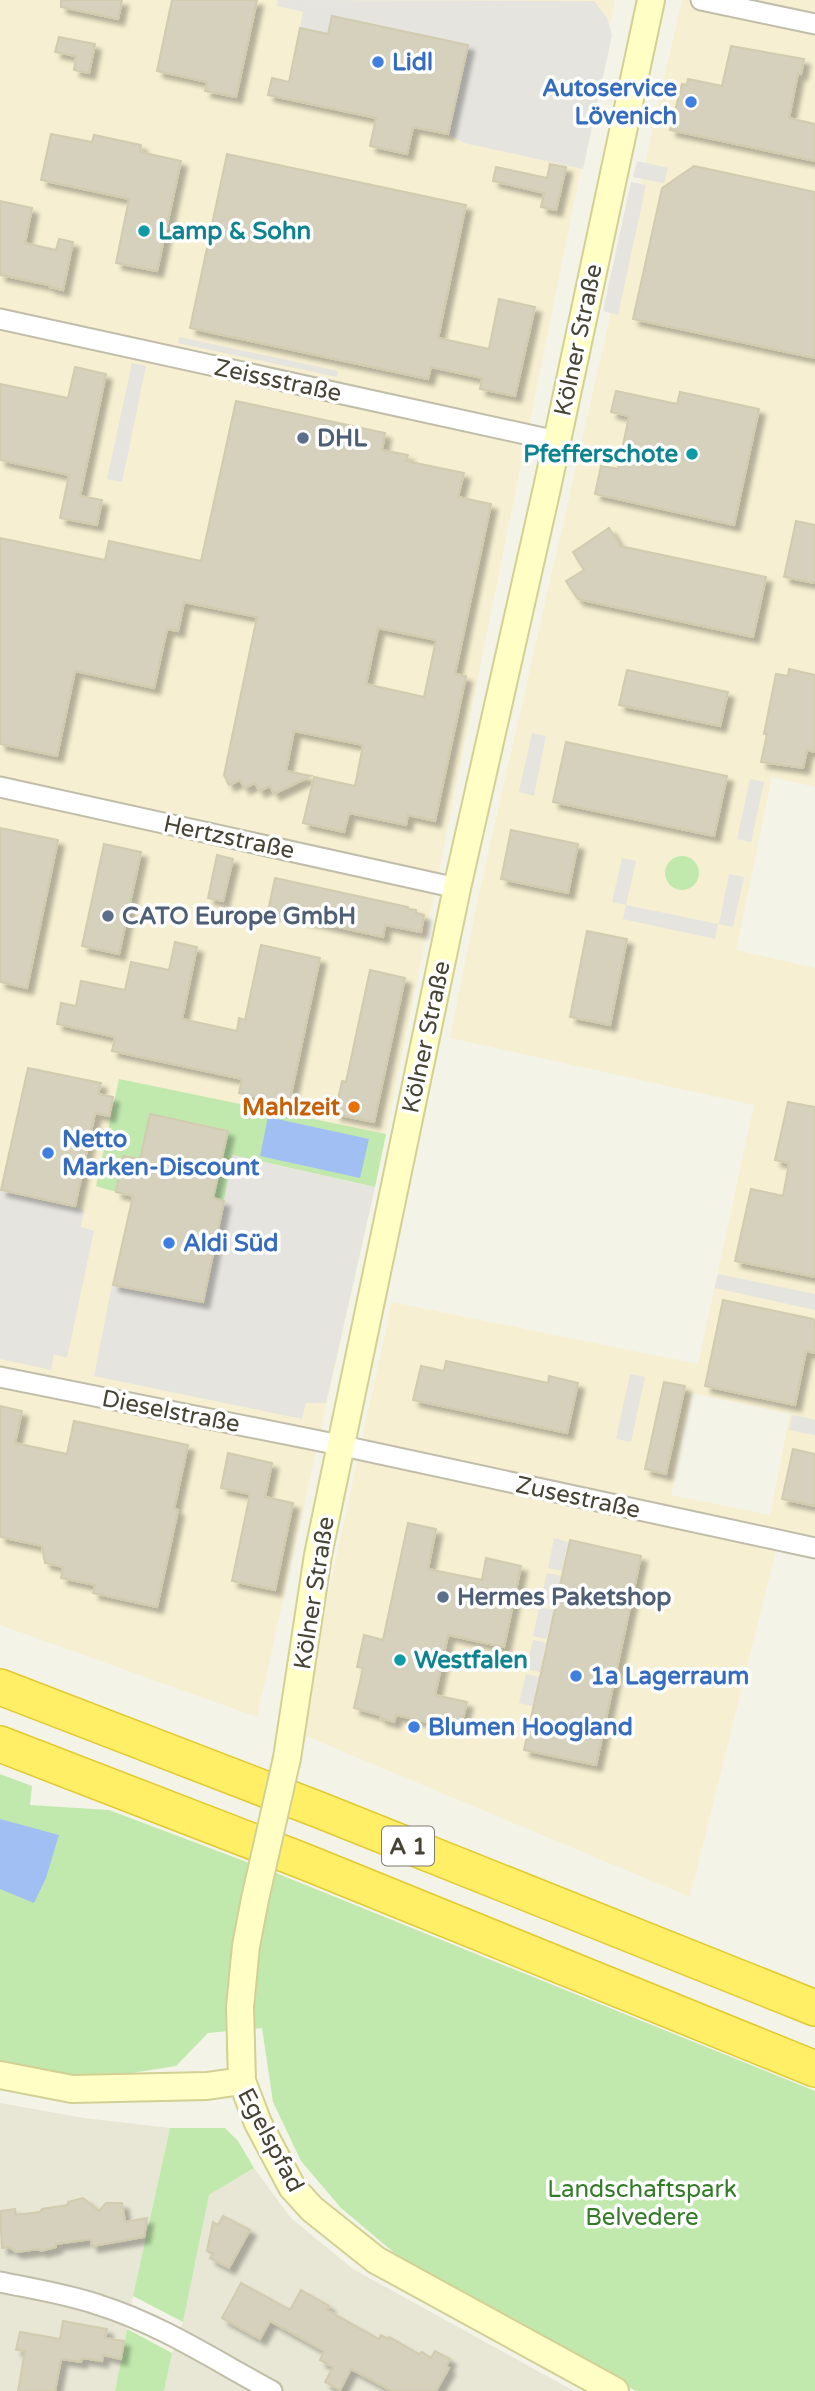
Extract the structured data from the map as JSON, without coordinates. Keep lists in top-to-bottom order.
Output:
{
  "streets": {
    "highway": ["A 1"],
    "street": [
      "Kölner Straße",
      "Zeissstraße",
      "Hertzstraße",
      "Dieselstraße",
      "Zusestraße",
      "Egelspfad"
    ]
  },
  "crossings": [
    ["Kölner Straße", "Zeissstraße"],
    ["Kölner Straße", "Hertzstraße"],
    ["Kölner Straße", "Dieselstraße"],
    ["Kölner Straße", "Zusestraße"],
    ["Kölner Straße", "Egelspfad"],
    ["Dieselstraße", "Zusestraße"]
  ],
  "parks": ["Landschaftspark Belvedere"],
  "places": [
    "Lidl",
    "Autoservice Lövenich",
    "Lamp & Sohn",
    "DHL",
    "Pfefferschote",
    "CATO Europe GmbH",
    "Mahlzeit",
    "Netto Marken-Discount",
    "Aldi Süd",
    "Hermes Paketshop",
    "Westfalen",
    "1a Lagerraum",
    "Blumen Hoogland"
  ]
}
